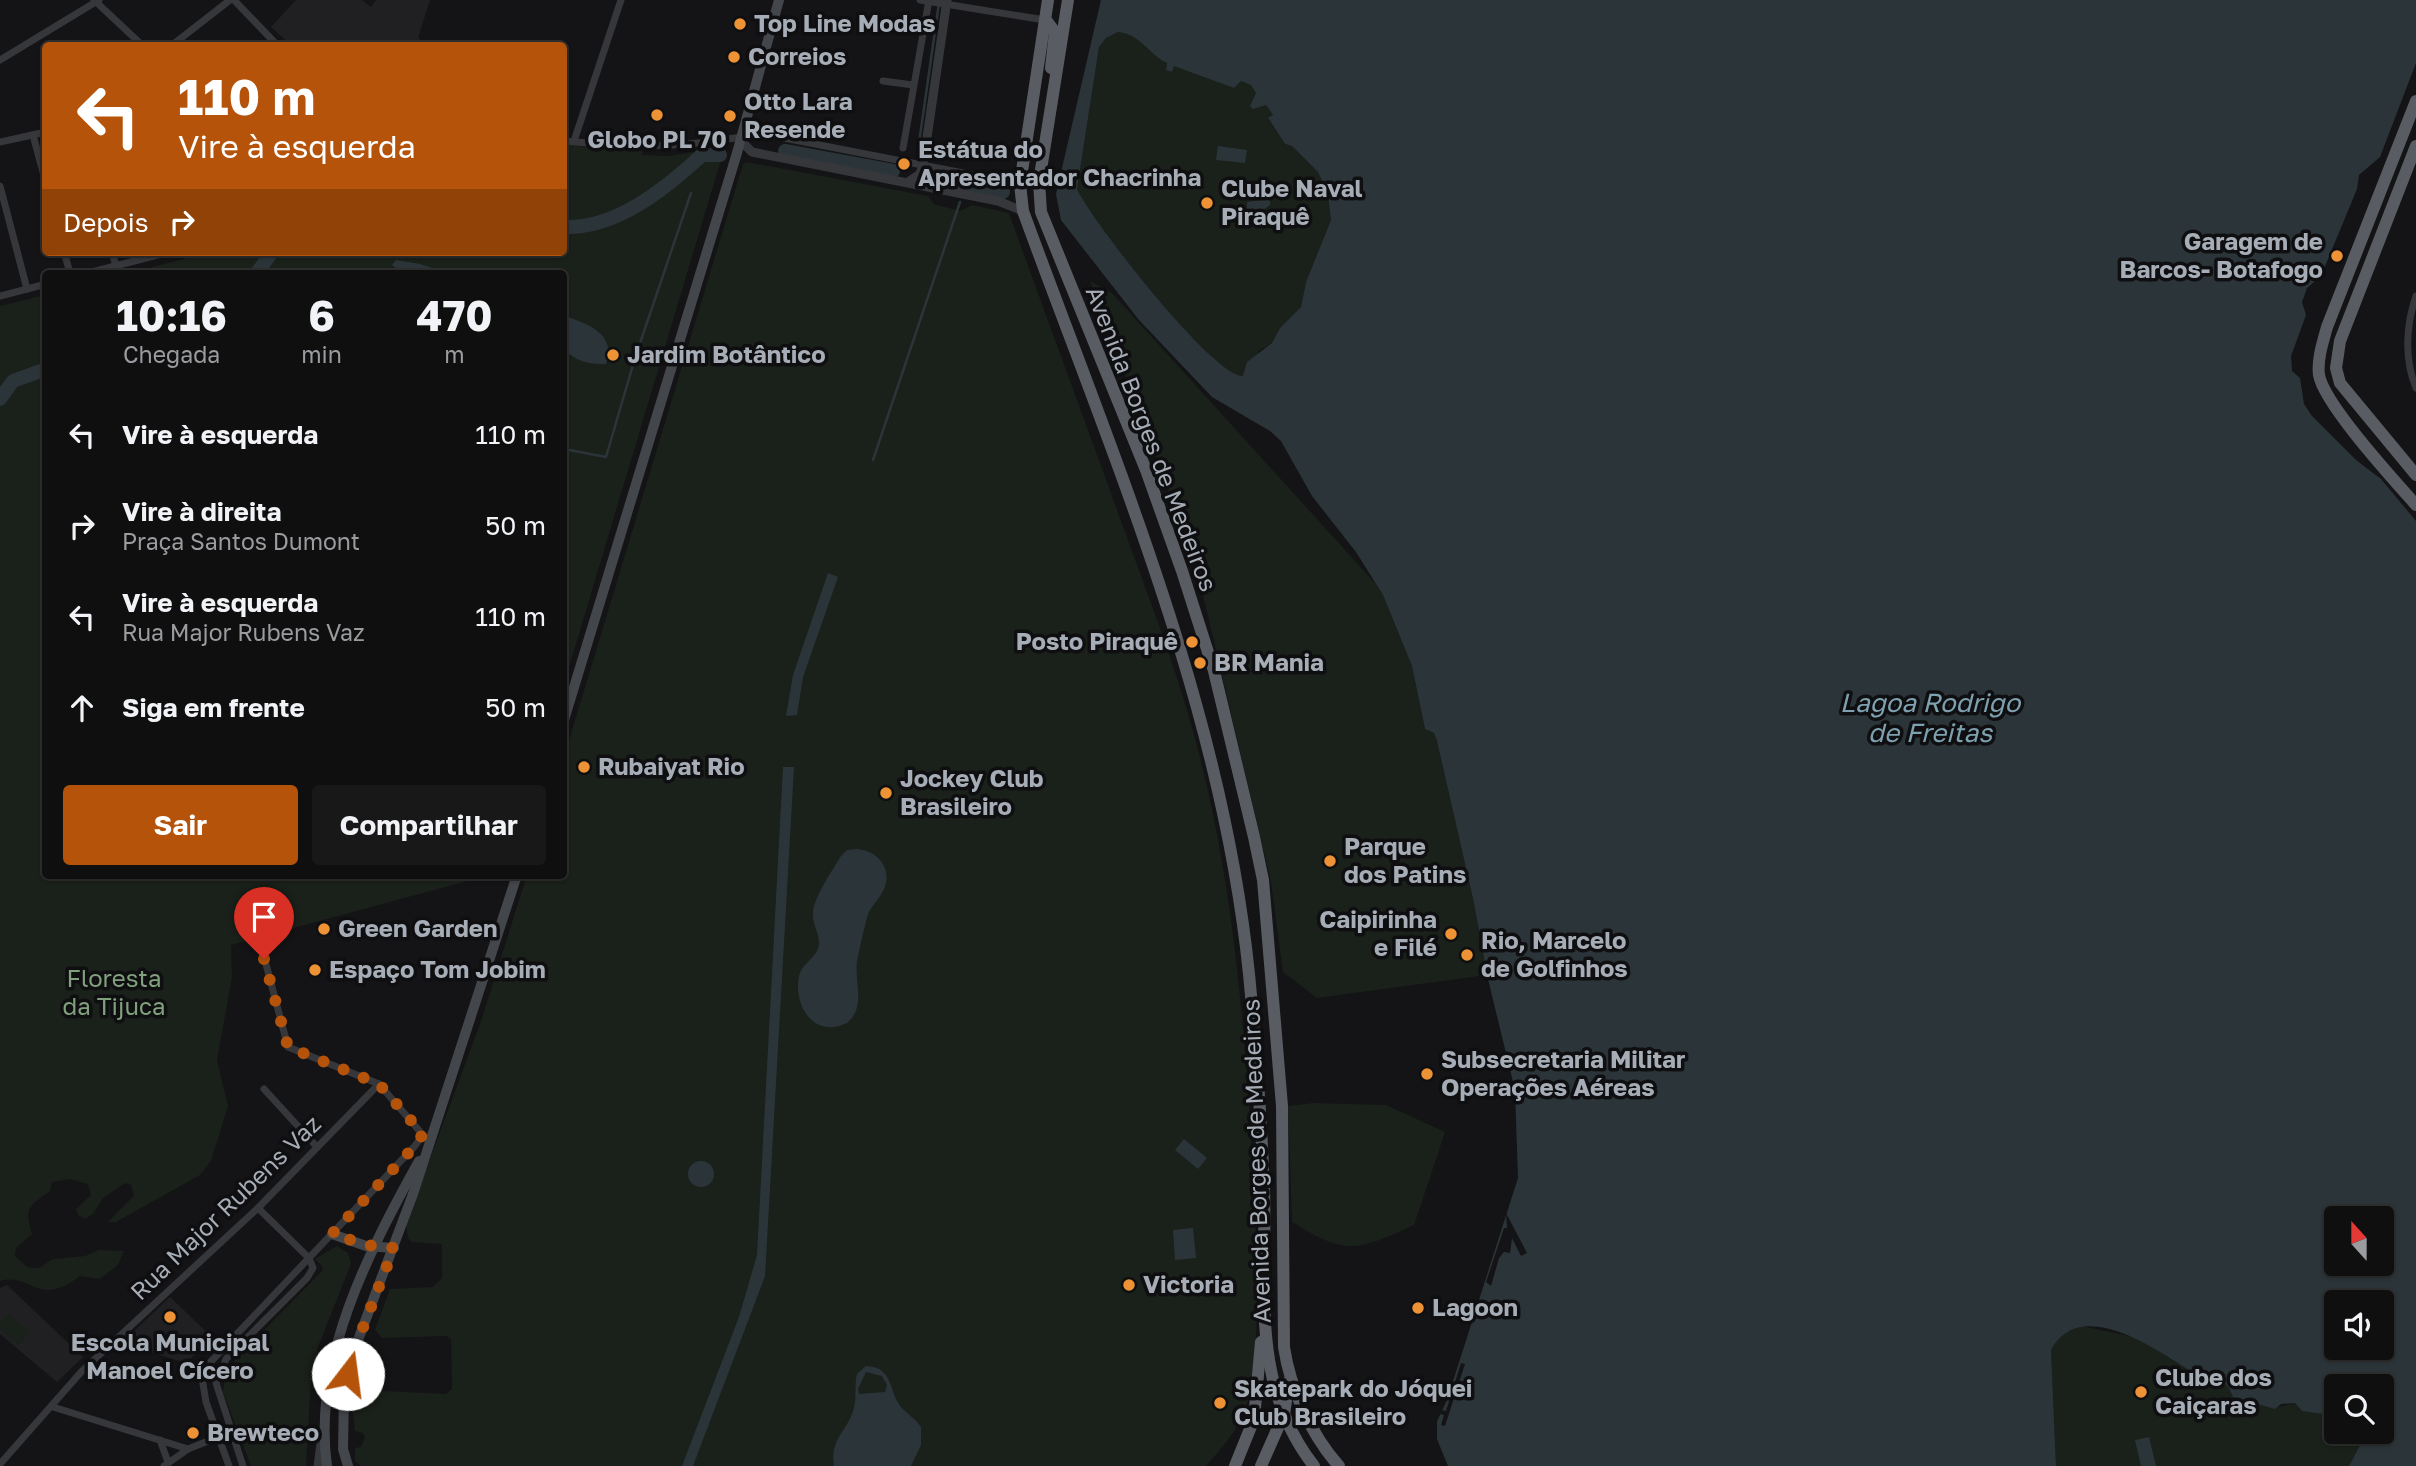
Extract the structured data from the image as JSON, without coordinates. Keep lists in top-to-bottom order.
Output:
{
  "streets": {
    "highway": ["Avenida Borges de Medeiros"],
    "street": ["Rua Major Rubens Vaz"]
  },
  "water": ["Lagoa Rodrigo de Freitas"],
  "parks": ["Floresta da Tijuca"],
  "places": [
    "Top Line Modas",
    "Correios",
    "Globo PL 70",
    "Otto Lara Resende",
    "Estátua do Apresentador Chacrinha",
    "Clube Naval Piraquê",
    "Garagem de Barcos- Botafogo",
    "Jardim Botântico",
    "Posto Piraquê",
    "BR Mania",
    "Rubaiyat Rio",
    "Jockey Club Brasileiro",
    "Parque dos Patins",
    "Green Garden",
    "Caipirinha e Filé",
    "Rio, Marcelo de Golfinhos",
    "Espaço Tom Jobim",
    "Subsecretaria Militar Operações Aéreas",
    "Victoria",
    "Lagoon",
    "Escola Municipal Manoel Cícero",
    "Clube dos Caiçaras",
    "Skatepark do Jóquei Club Brasileiro",
    "Brewteco"
  ],
  "north": "top",
  "page": {
    "turn": ["110 m", "Vire à esquerda"],
    "then": "Depois",
    "eta": [
      "10:16",
      "Chegada",
      "6",
      "min",
      "470",
      "m"
    ],
    "list": [
      {
        "name": "Vire à esquerda",
        "value": "110 m"
      },
      {
        "name": "Vire à direita",
        "note": "Praça Santos Dumont",
        "value": "50 m"
      },
      {
        "name": "Vire à esquerda",
        "note": "Rua Major Rubens Vaz",
        "value": "110 m"
      },
      {
        "name": "Siga em frente",
        "value": "50 m"
      }
    ],
    "buttons": ["Sair", "Compartilhar"]
  }
}
